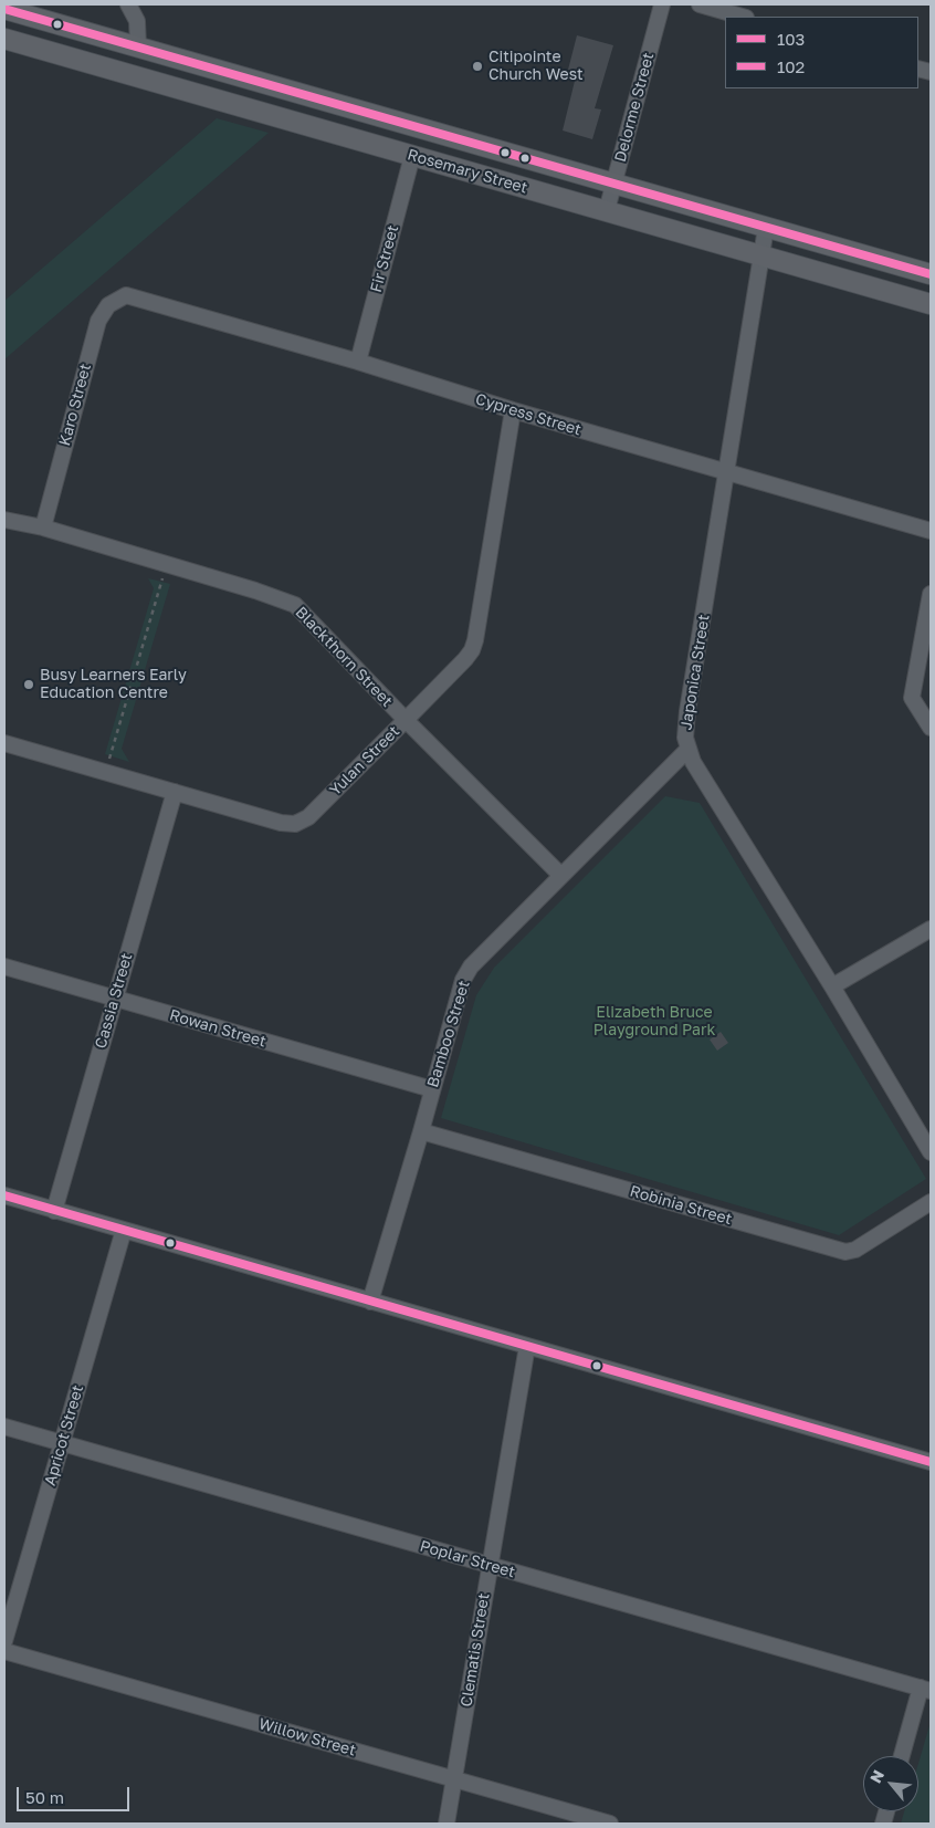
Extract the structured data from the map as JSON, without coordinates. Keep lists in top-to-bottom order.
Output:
{
  "streets": {
    "main road": ["Rosemary Street"],
    "street": [
      "Delorme Street",
      "Fir Street",
      "Karo Street",
      "Cypress Street",
      "Blackthorn Street",
      "Japonica Street",
      "Yulan Street",
      "Cassia Street",
      "Rowan Street",
      "Bamboo Street",
      "Robinia Street",
      "Apricot Street",
      "Poplar Street",
      "Clematis Street",
      "Willow Street"
    ]
  },
  "crossings": [
    ["Delorme Street", "Rosemary Street"],
    ["Rosemary Street", "Fir Street"],
    ["Rosemary Street", "Japonica Street"],
    ["Fir Street", "Cypress Street"],
    ["Karo Street", "Cypress Street"],
    ["Karo Street", "Blackthorn Street"],
    ["Cypress Street", "Japonica Street"],
    ["Cypress Street", "Yulan Street"],
    ["Blackthorn Street", "Yulan Street"],
    ["Blackthorn Street", "Bamboo Street"],
    ["Japonica Street", "Bamboo Street"],
    ["Yulan Street", "Cassia Street"],
    ["Cassia Street", "Rowan Street"],
    ["Rowan Street", "Bamboo Street"],
    ["Bamboo Street", "Robinia Street"],
    ["Apricot Street", "Poplar Street"],
    ["Poplar Street", "Clematis Street"],
    ["Clematis Street", "Willow Street"]
  ],
  "parks": ["Elizabeth Bruce Playground Park"],
  "places": ["Citipointe Church West", "Busy Learners Early Education Centre"],
  "lines": ["transit line 103", "transit line 102"],
  "legend": ["103", "102"],
  "scale_bar": "50 m",
  "north": "top left"
}
